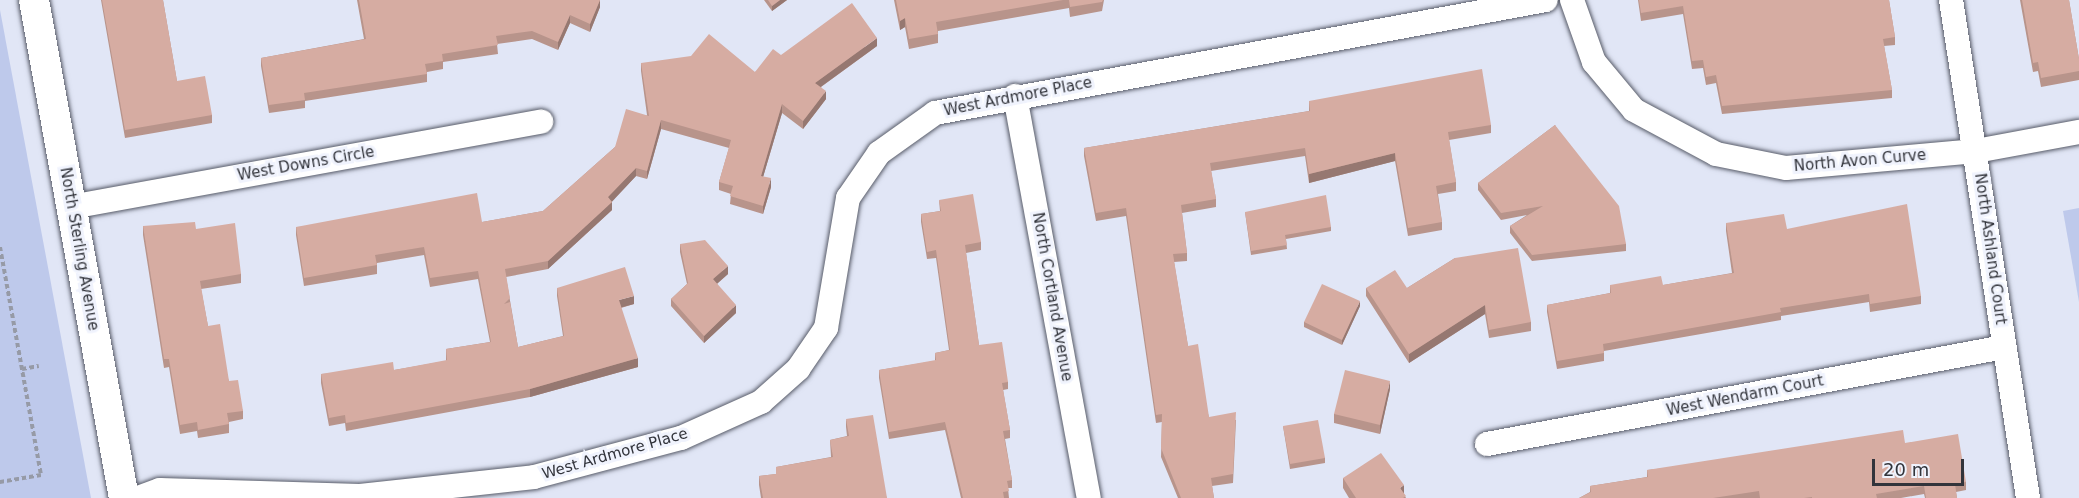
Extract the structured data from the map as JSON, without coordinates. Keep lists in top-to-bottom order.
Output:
{
  "streets": {
    "street": [
      "West Ardmore Place",
      "North Avon Curve",
      "West Downs Circle",
      "North Sterling Avenue",
      "North Ashland Court",
      "North Cortland Avenue",
      "West Wendarm Court"
    ]
  },
  "crossings": [
    ["West Ardmore Place", "North Cortland Avenue"],
    ["North Avon Curve", "North Ashland Court"],
    ["West Downs Circle", "North Sterling Avenue"],
    ["North Ashland Court", "West Wendarm Court"]
  ],
  "scale_bar": "20 m"
}
